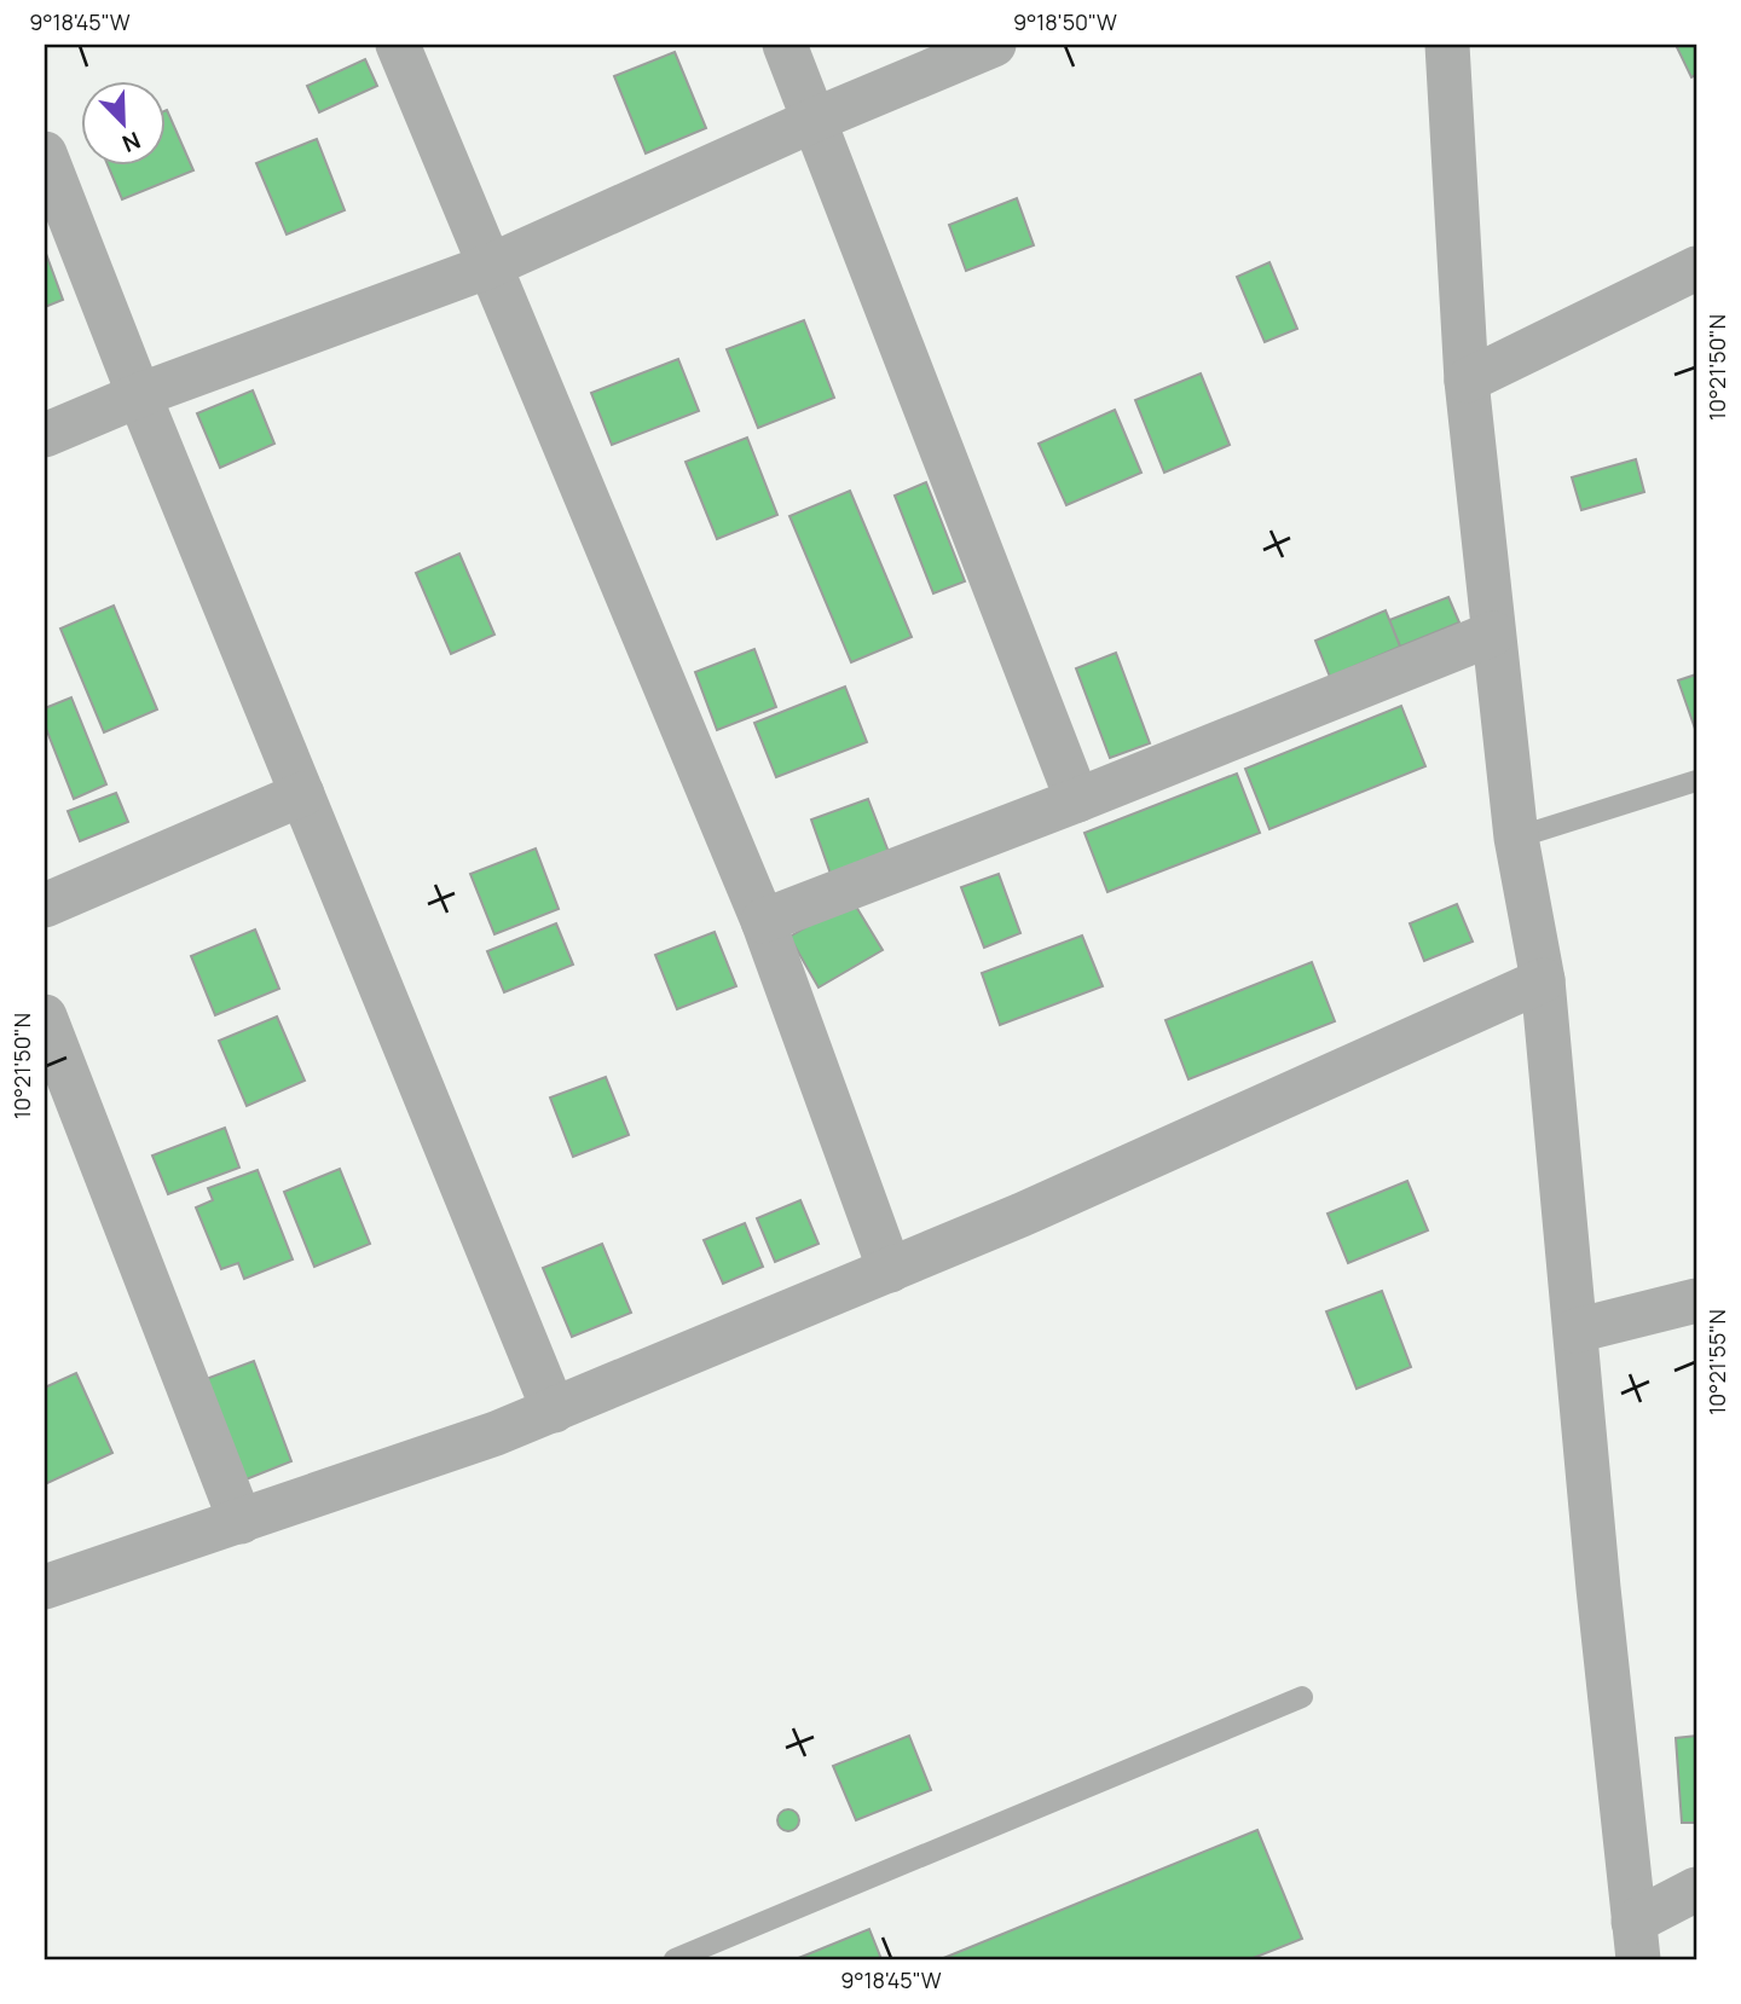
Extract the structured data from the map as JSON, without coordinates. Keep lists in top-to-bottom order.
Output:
{
  "north": "bottom right",
  "coordinates": [
    "9°18'45\"W",
    "9°18'50\"W",
    "10°21'50\"N",
    "10°21'55\"N"
  ]
}
